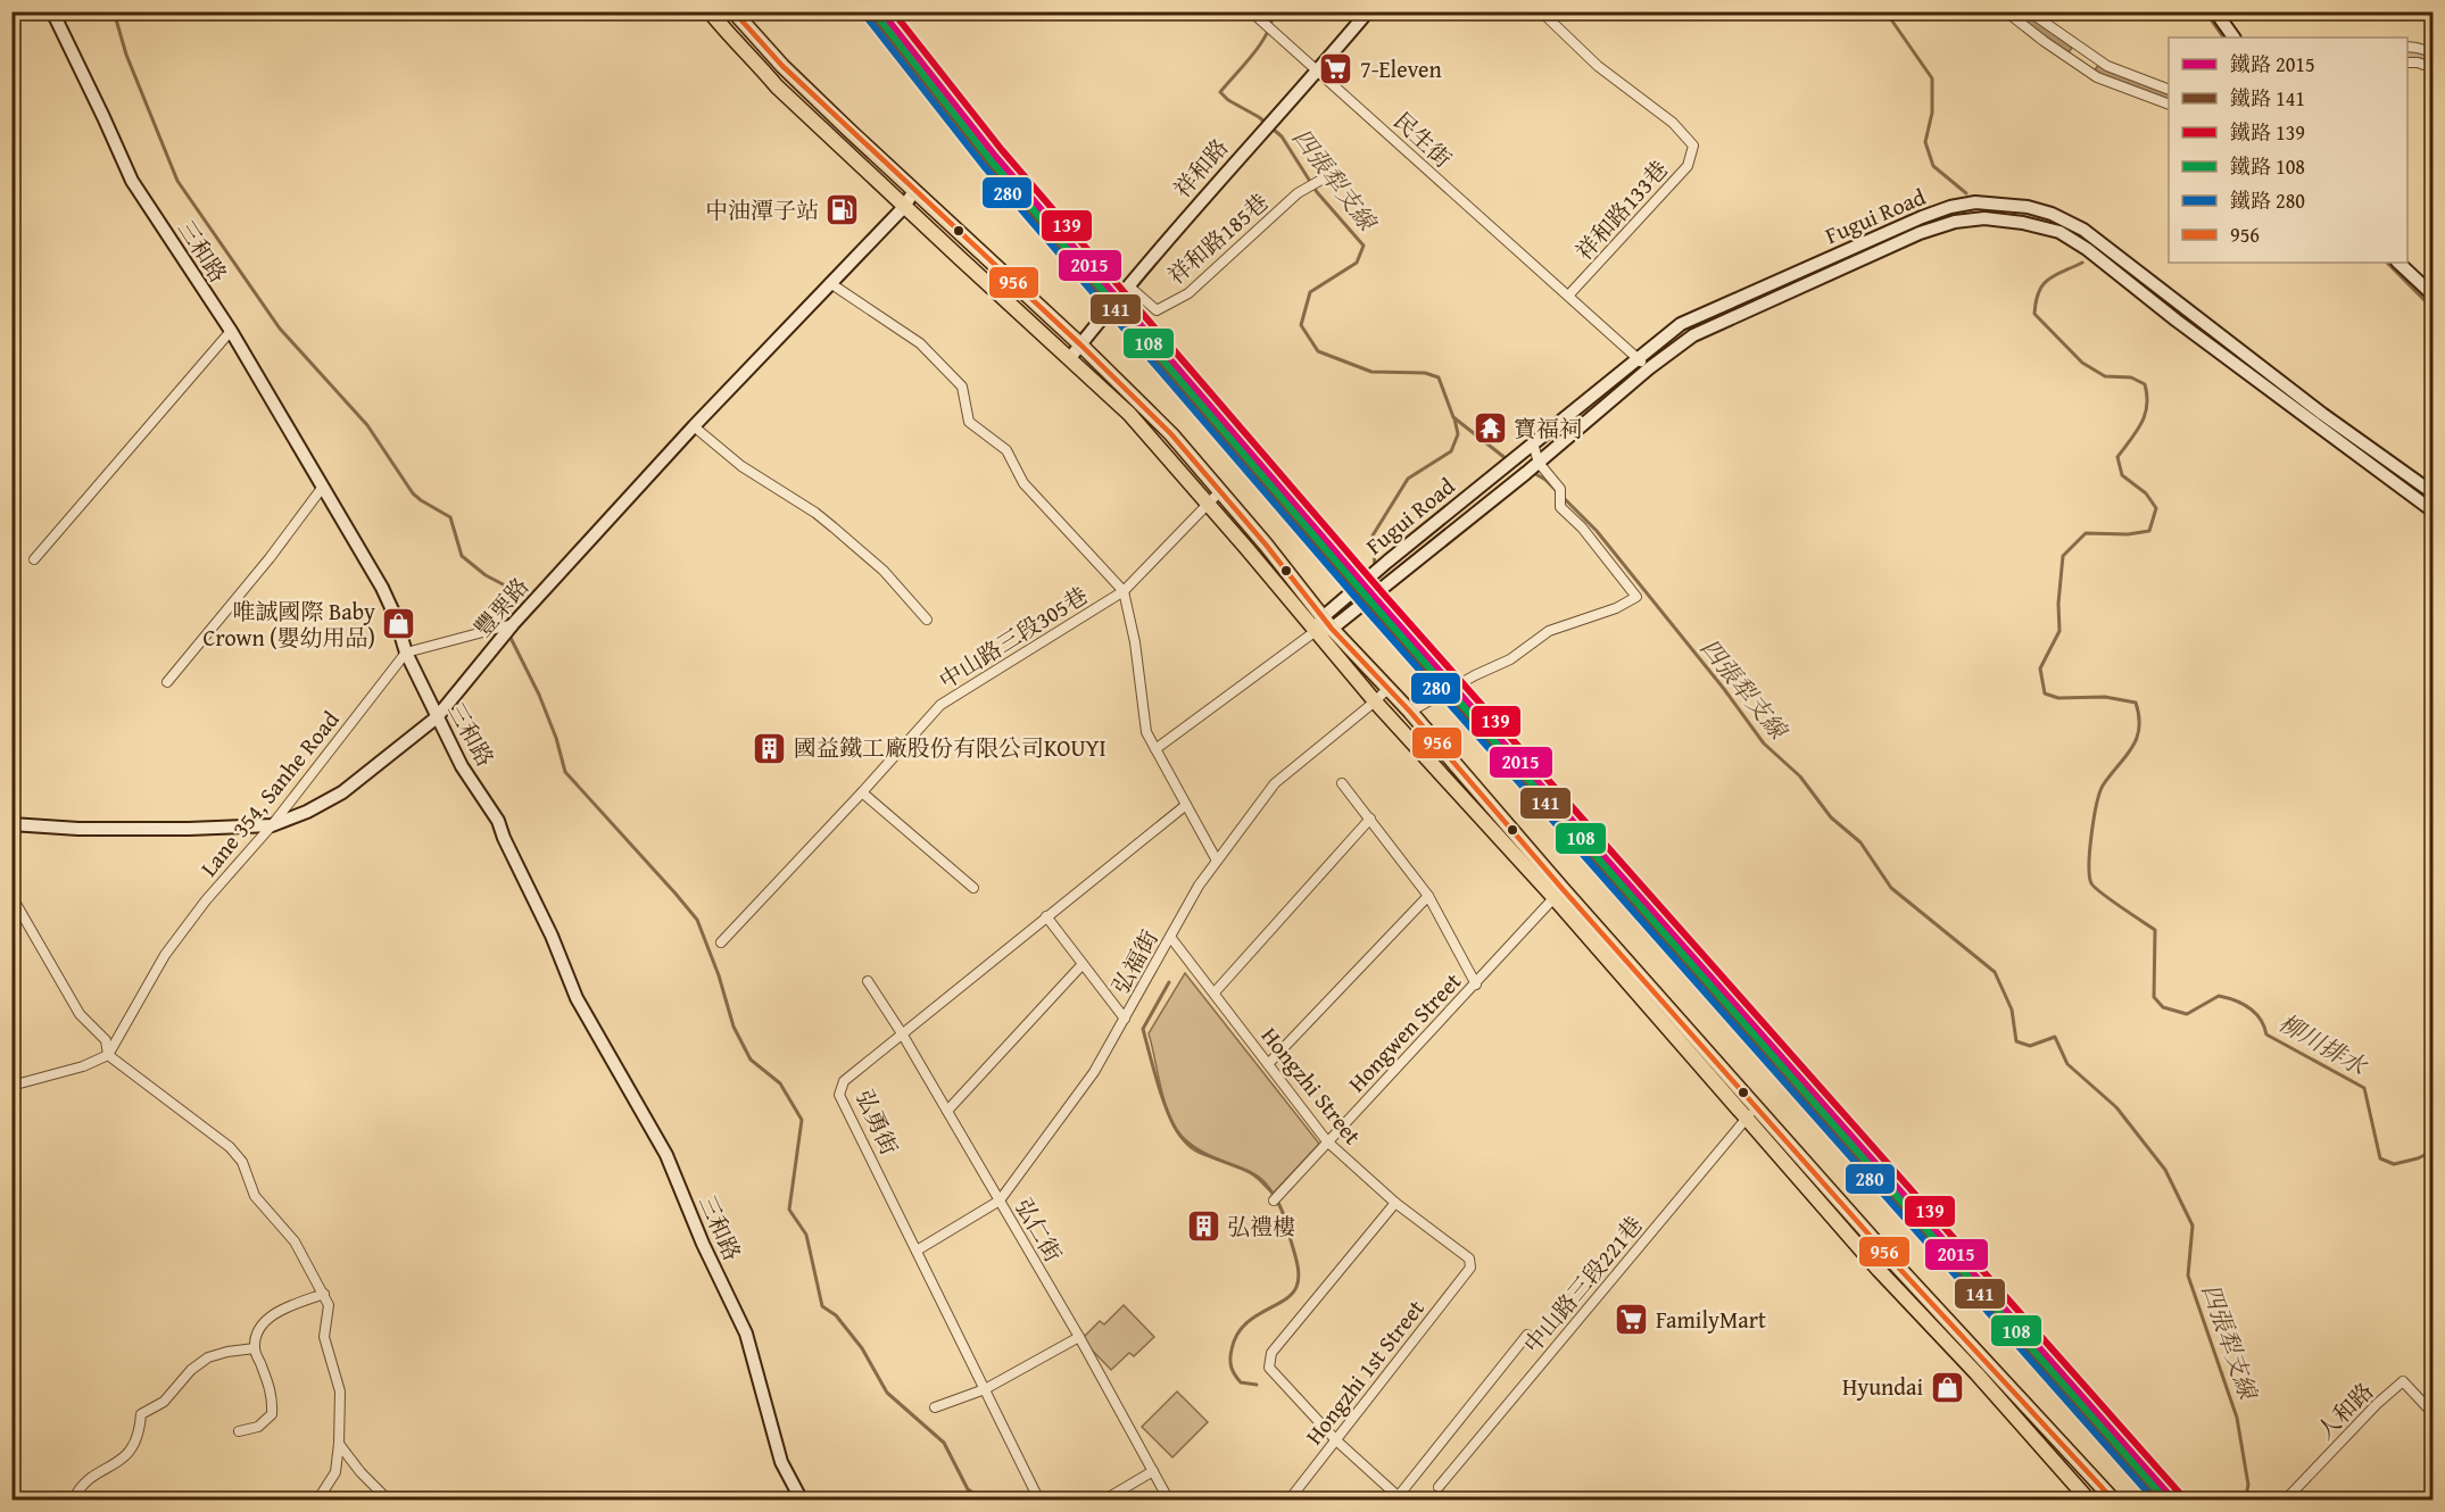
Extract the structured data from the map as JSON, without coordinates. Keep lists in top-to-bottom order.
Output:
{
  "streets": {
    "street": [
      "民生街",
      "祥和路",
      "祥和路133巷",
      "Fugui Road",
      "祥和路185巷",
      "三和路",
      "豐栗路",
      "中山路三段305巷",
      "Lane 354, Sanhe Road",
      "弘福街",
      "Hongwen Street",
      "Hongzhi Street",
      "弘勇街",
      "弘仁街",
      "中山路三段221巷",
      "Hongzhi 1st Street",
      "人和路"
    ]
  },
  "crossings": [
    ["民生街", "祥和路"],
    ["民生街", "祥和路133巷"],
    ["民生街", "Fugui Road"],
    ["祥和路", "祥和路185巷"],
    ["三和路", "豐栗路"],
    ["三和路", "Lane 354, Sanhe Road"],
    ["豐栗路", "Lane 354, Sanhe Road"],
    ["弘福街", "Hongzhi Street"],
    ["弘福街", "弘勇街"],
    ["弘福街", "弘仁街"],
    ["Hongwen Street", "Hongzhi Street"],
    ["Hongzhi Street", "Hongzhi 1st Street"],
    ["弘勇街", "弘仁街"]
  ],
  "water": ["四張犁支線", "柳川排水"],
  "places": {
    "supermarket": ["7-Eleven", "FamilyMart"],
    "fuel station": ["中油潭子站"],
    "temple": ["寶福祠"],
    "shop": ["唯誠國際 Baby Crown (嬰幼用品)", "Hyundai"],
    "building": ["國益鐵工廠股份有限公司KOUYI", "弘禮樓"]
  },
  "lines": [
    "rail line 2015",
    "rail line 139",
    "rail line 108",
    "transit line 956",
    "rail line 141",
    "rail line 280"
  ],
  "legend": [
    "鐵路 2015",
    "鐵路 141",
    "鐵路 139",
    "鐵路 108",
    "鐵路 280",
    "956"
  ]
}
